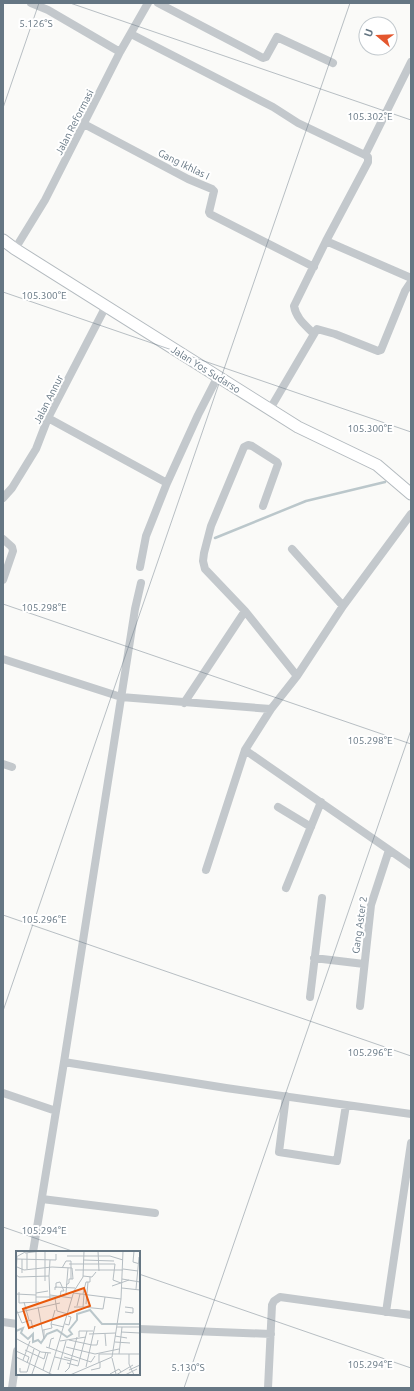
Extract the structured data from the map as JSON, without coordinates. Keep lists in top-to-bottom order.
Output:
{
  "streets": {
    "street": [
      "Jalan Reformasi",
      "Gang Ikhlas I",
      "Jalan Yos Sudarso",
      "Jalan Annur",
      "Gang Aster 2"
    ]
  },
  "crossings": [
    ["Jalan Reformasi", "Gang Ikhlas I"],
    ["Jalan Reformasi", "Jalan Yos Sudarso"],
    ["Jalan Yos Sudarso", "Jalan Annur"]
  ],
  "north": "left",
  "coordinates": [
    "5.126°S",
    "105.302°E",
    "105.300°E",
    "105.298°E",
    "105.296°E",
    "105.294°E",
    "5.130°S"
  ]
}
